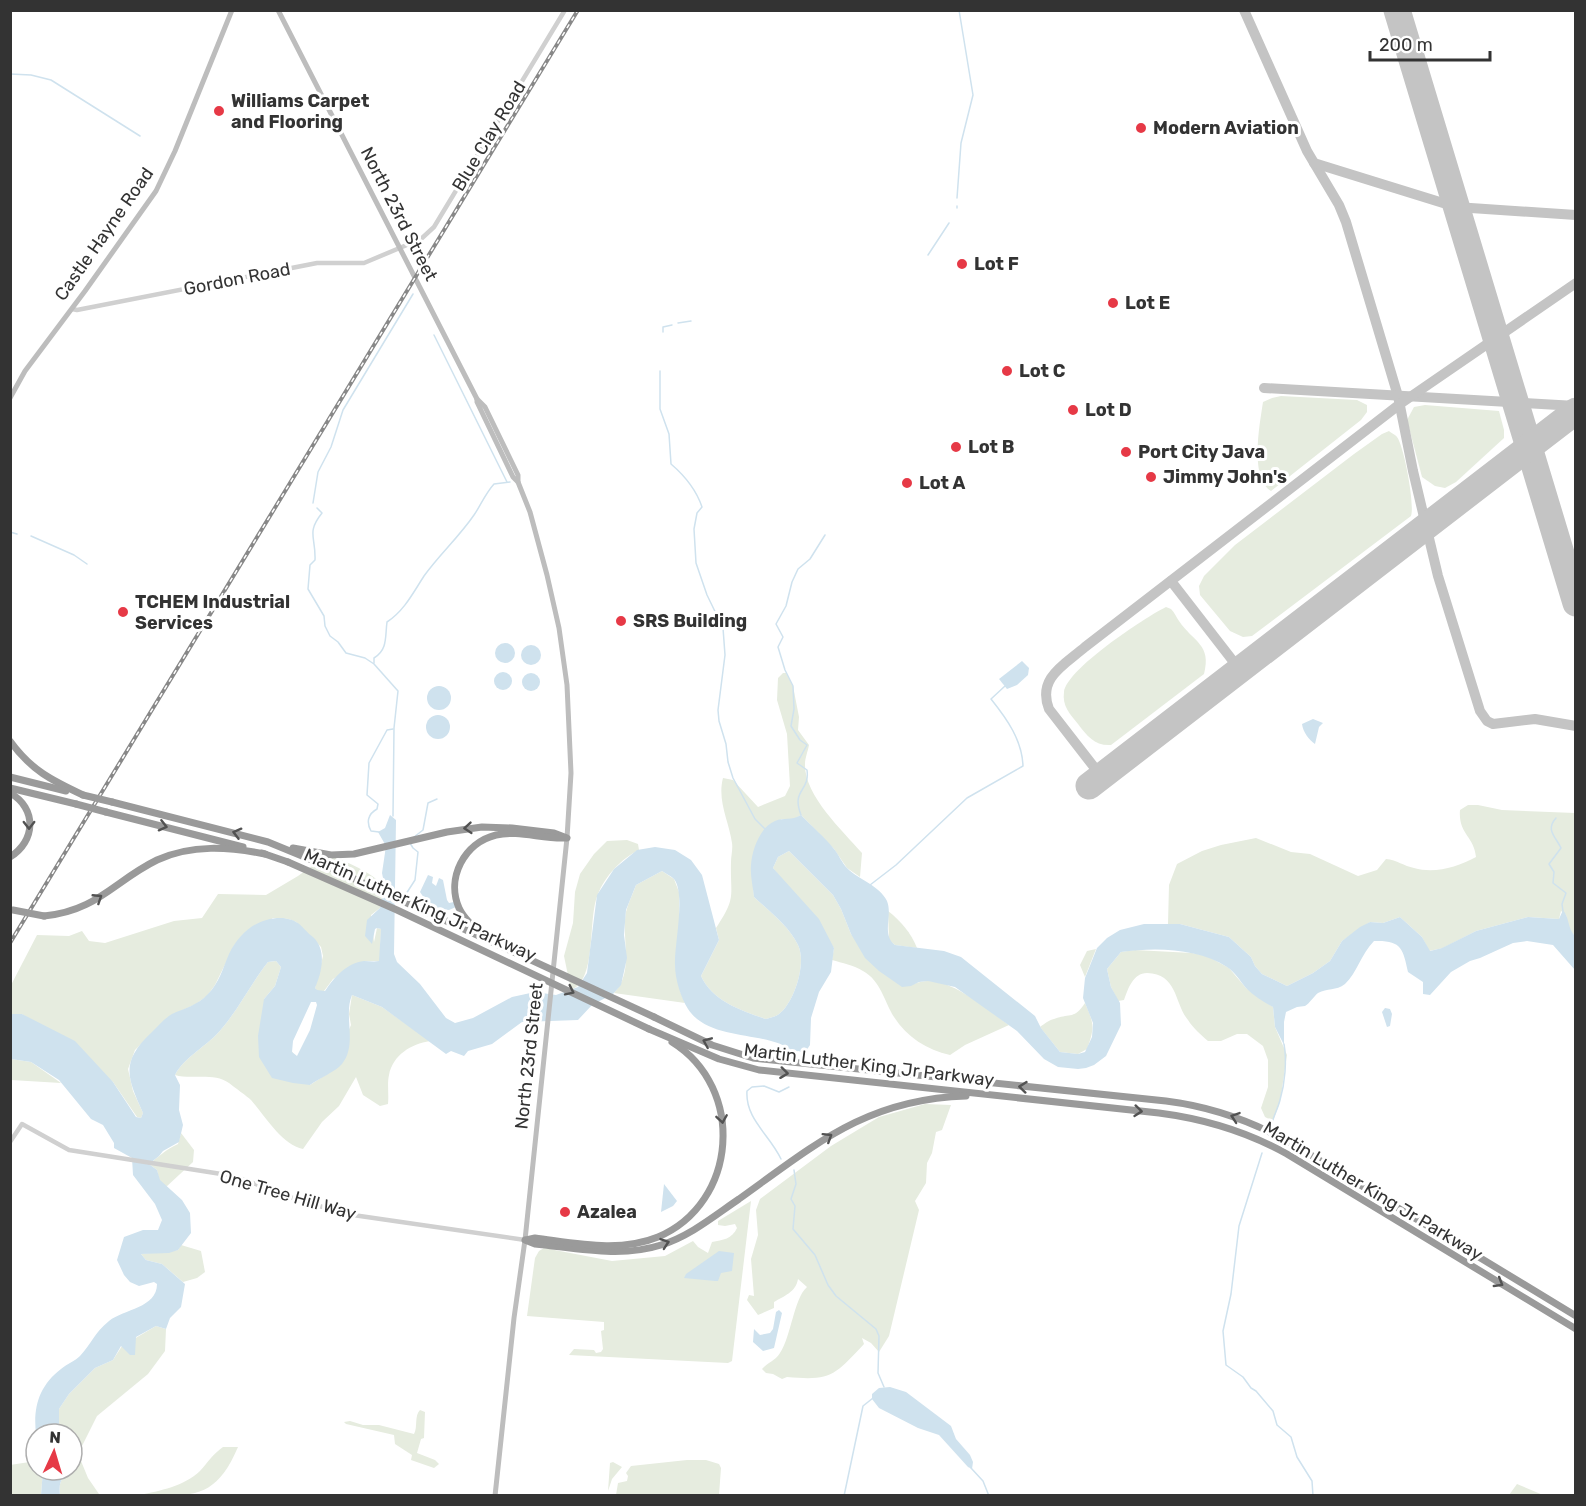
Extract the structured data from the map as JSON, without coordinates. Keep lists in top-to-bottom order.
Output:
{
  "streets": {
    "highway": ["Martin Luther King Jr Parkway"],
    "main road": ["North 23rd Street", "Castle Hayne Road"],
    "street": ["Blue Clay Road", "Gordon Road", "One Tree Hill Way"]
  },
  "crossings": [
    ["Blue Clay Road", "North 23rd Street"],
    ["Blue Clay Road", "Gordon Road"],
    ["North 23rd Street", "Gordon Road"],
    ["North 23rd Street", "One Tree Hill Way"],
    ["Castle Hayne Road", "Gordon Road"]
  ],
  "places": [
    "Williams Carpet and Flooring",
    "Modern Aviation",
    "Lot F",
    "Lot E",
    "Lot C",
    "Lot D",
    "Lot B",
    "Port City Java",
    "Jimmy John's",
    "Lot A",
    "TCHEM Industrial Services",
    "SRS Building",
    "Azalea"
  ],
  "scale_bar": "200 m",
  "north": "top"
}
